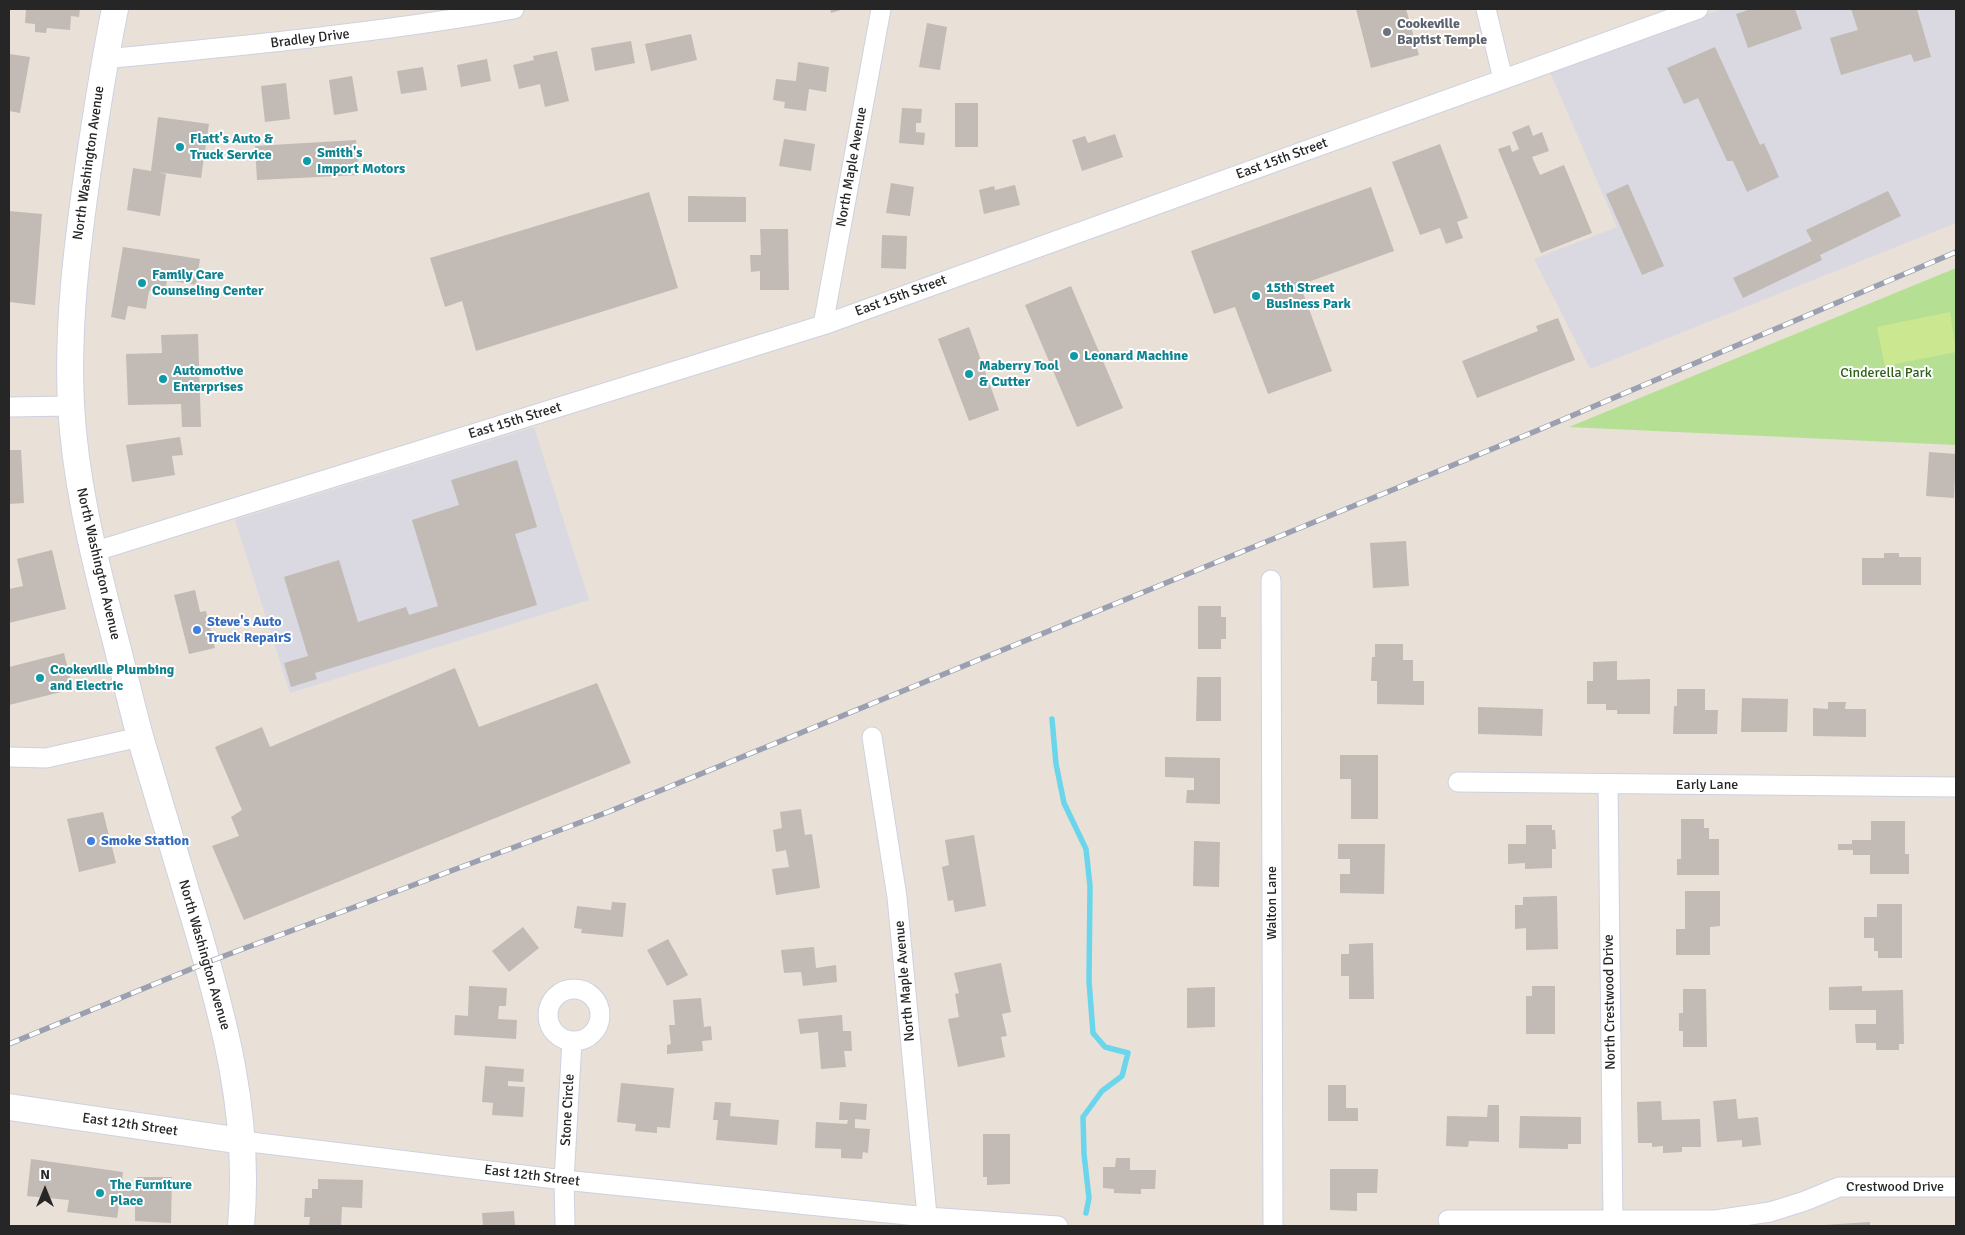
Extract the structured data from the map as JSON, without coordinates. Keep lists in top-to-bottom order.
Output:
{
  "streets": {
    "main road": ["North Washington Avenue", "East 12th Street"],
    "street": [
      "Bradley Drive",
      "East 15th Street",
      "North Maple Avenue",
      "Early Lane",
      "Walton Lane",
      "North Crestwood Drive",
      "Stone Circle",
      "Crestwood Drive"
    ]
  },
  "crossings": [
    ["Bradley Drive", "North Washington Avenue"],
    ["East 15th Street", "North Washington Avenue"],
    ["East 15th Street", "North Maple Avenue"],
    ["North Washington Avenue", "East 12th Street"],
    ["North Maple Avenue", "East 12th Street"],
    ["Early Lane", "North Crestwood Drive"],
    ["North Crestwood Drive", "Crestwood Drive"],
    ["Stone Circle", "East 12th Street"]
  ],
  "parks": ["Cinderella Park"],
  "places": [
    "Cookeville Baptist Temple",
    "Flatt's Auto & Truck Service",
    "Smith's Import Motors",
    "Family Care Counseling Center",
    "15th Street Business Park",
    "Leonard Machine",
    "Maberry Tool & Cutter",
    "Automotive Enterprises",
    "Steve's Auto Truck RepairS",
    "Cookeville Plumbing and Electric",
    "Smoke Station",
    "The Furniture Place"
  ],
  "north": "top"
}
